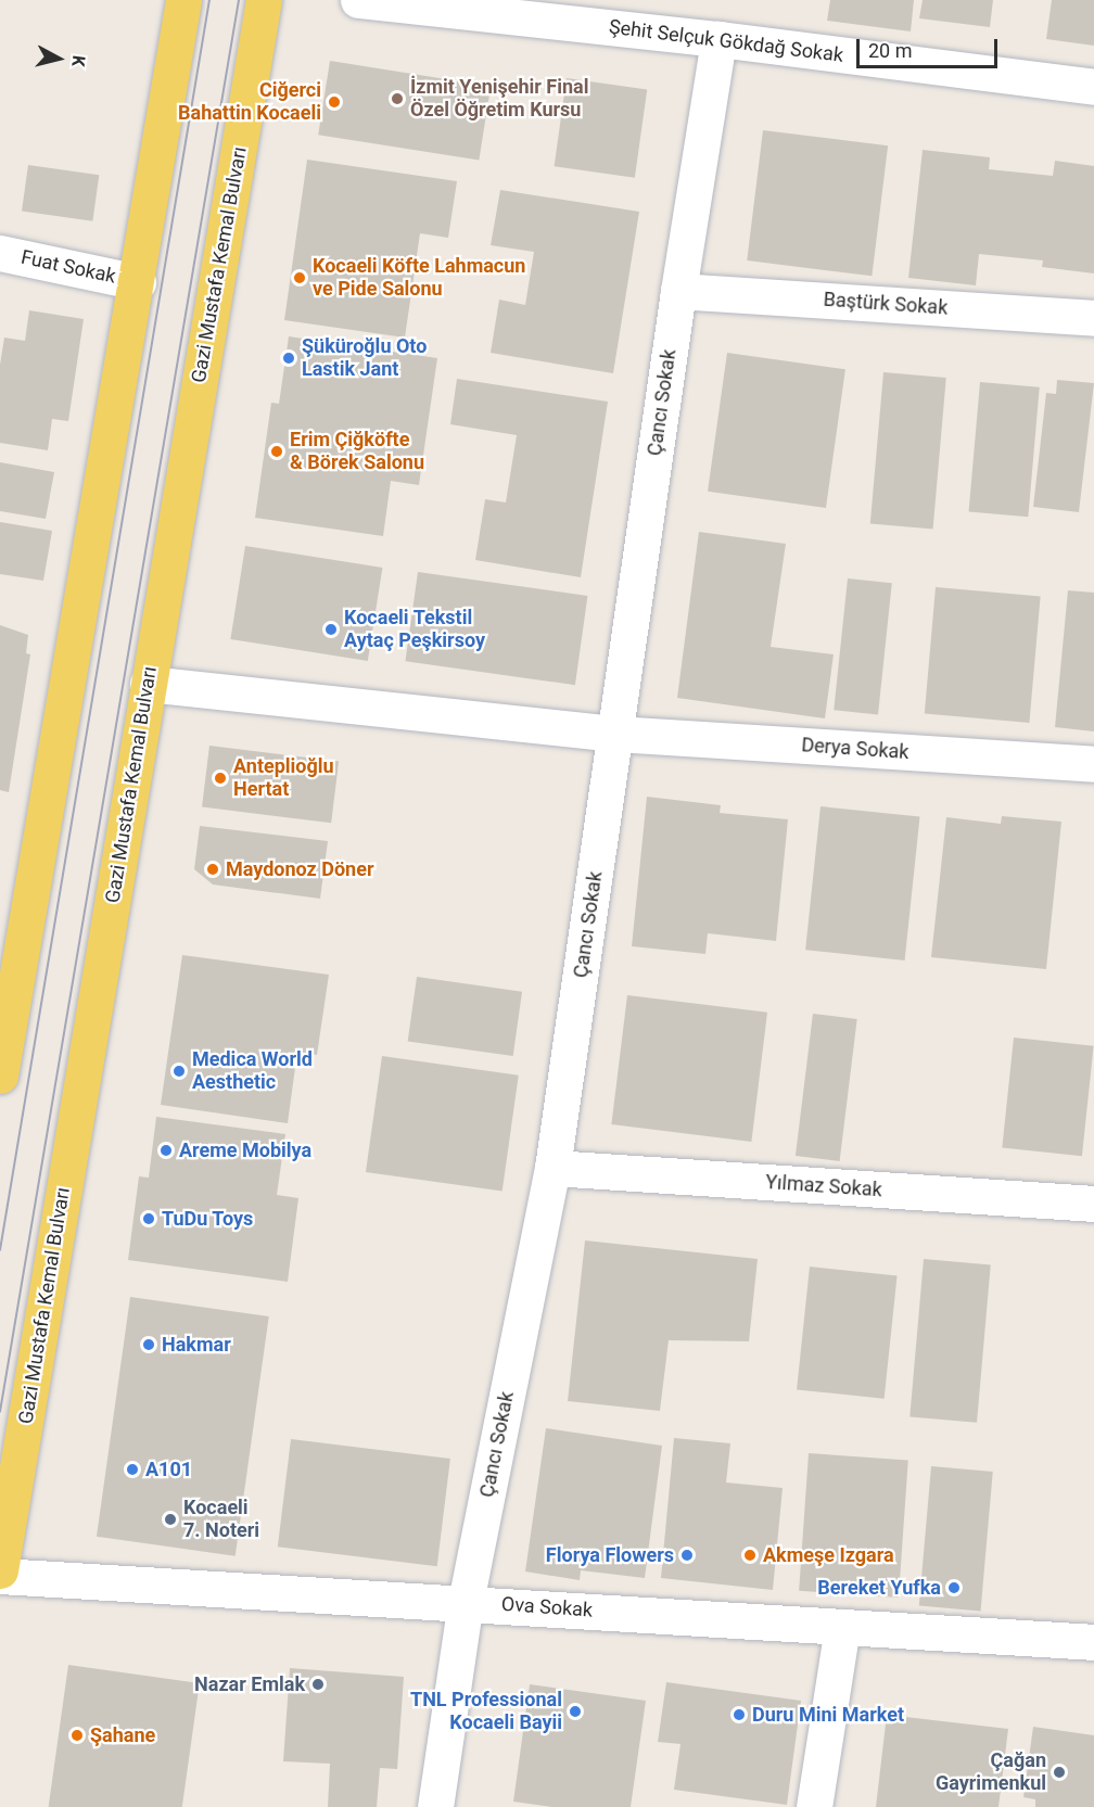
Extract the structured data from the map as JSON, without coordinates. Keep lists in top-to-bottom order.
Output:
{
  "streets": {
    "main road": ["Gazi Mustafa Kemal Bulvarı"],
    "street": [
      "Şehit Selçuk Gökdağ Sokak",
      "Fuat Sokak",
      "Baştürk Sokak",
      "Çancı Sokak",
      "Derya Sokak",
      "Yılmaz Sokak",
      "Ova Sokak"
    ]
  },
  "crossings": [
    ["Şehit Selçuk Gökdağ Sokak", "Çancı Sokak"],
    ["Gazi Mustafa Kemal Bulvarı", "Derya Sokak"],
    ["Baştürk Sokak", "Çancı Sokak"],
    ["Çancı Sokak", "Derya Sokak"],
    ["Çancı Sokak", "Yılmaz Sokak"],
    ["Çancı Sokak", "Ova Sokak"]
  ],
  "places": [
    "İzmit Yenişehir Final Özel Öğretim Kursu",
    "Ciğerci Bahattin Kocaeli",
    "Kocaeli Köfte Lahmacun ve Pide Salonu",
    "Şüküroğlu Oto Lastik Jant",
    "Erim Çiğköfte & Börek Salonu",
    "Kocaeli Tekstil Aytaç Peşkirsoy",
    "Anteplioğlu Hertat",
    "Maydonoz Döner",
    "Medica World Aesthetic",
    "Areme Mobilya",
    "TuDu Toys",
    "Hakmar",
    "A101",
    "Kocaeli 7. Noteri",
    "Florya Flowers",
    "Akmeşe Izgara",
    "Bereket Yufka",
    "Nazar Emlak",
    "TNL Professional Kocaeli Bayii",
    "Duru Mini Market",
    "Şahane",
    "Çağan Gayrimenkul"
  ],
  "scale_bar": "20 m",
  "north": "right"
}
